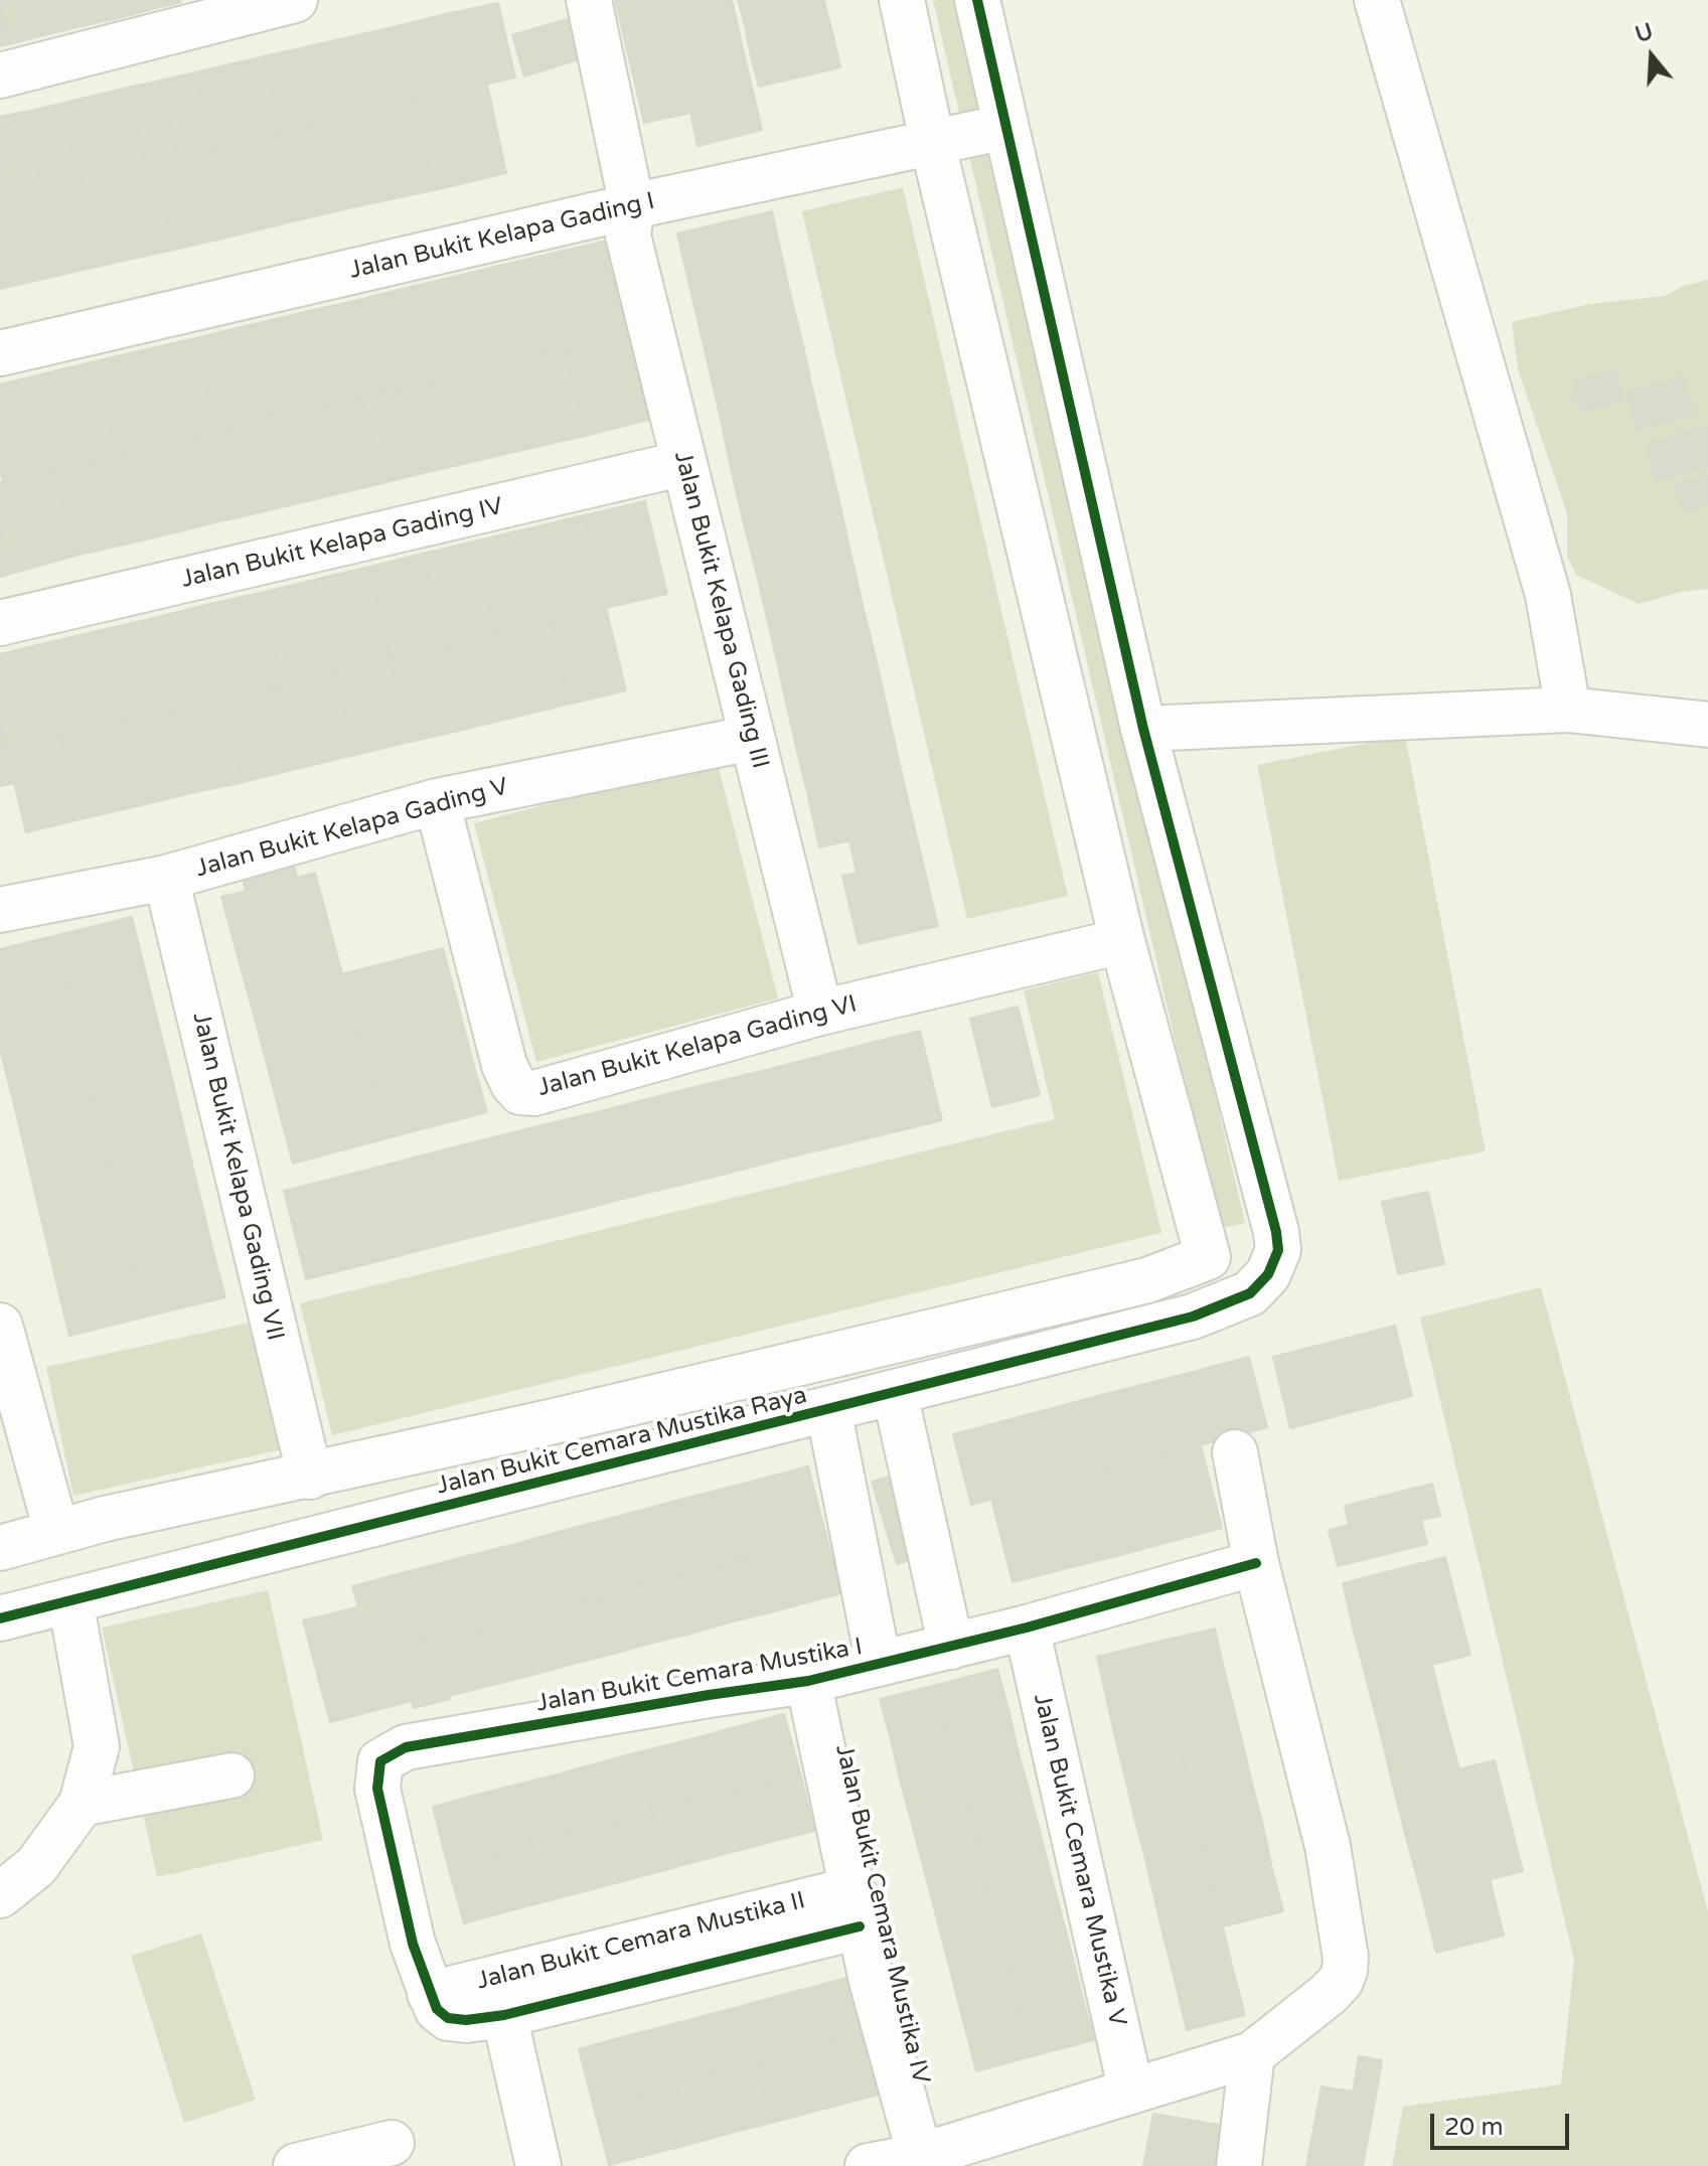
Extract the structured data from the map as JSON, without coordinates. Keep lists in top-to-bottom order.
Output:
{
  "streets": {
    "street": [
      "Jalan Bukit Kelapa Gading I",
      "Jalan Bukit Kelapa Gading IV",
      "Jalan Bukit Kelapa Gading III",
      "Jalan Bukit Kelapa Gading V",
      "Jalan Bukit Kelapa Gading VI",
      "Jalan Bukit Kelapa Gading VII",
      "Jalan Bukit Cemara Mustika Raya",
      "Jalan Bukit Cemara Mustika I",
      "Jalan Bukit Cemara Mustika V",
      "Jalan Bukit Cemara Mustika IV",
      "Jalan Bukit Cemara Mustika II"
    ]
  },
  "crossings": [
    ["Jalan Bukit Kelapa Gading I", "Jalan Bukit Kelapa Gading III"],
    ["Jalan Bukit Kelapa Gading IV", "Jalan Bukit Kelapa Gading III"],
    ["Jalan Bukit Kelapa Gading III", "Jalan Bukit Kelapa Gading V"],
    ["Jalan Bukit Kelapa Gading III", "Jalan Bukit Kelapa Gading VI"],
    ["Jalan Bukit Kelapa Gading V", "Jalan Bukit Kelapa Gading VI"],
    ["Jalan Bukit Kelapa Gading V", "Jalan Bukit Kelapa Gading VII"],
    ["Jalan Bukit Kelapa Gading VII", "Jalan Bukit Cemara Mustika Raya"],
    ["Jalan Bukit Cemara Mustika I", "Jalan Bukit Cemara Mustika V"],
    ["Jalan Bukit Cemara Mustika I", "Jalan Bukit Cemara Mustika IV"],
    ["Jalan Bukit Cemara Mustika I", "Jalan Bukit Cemara Mustika II"],
    ["Jalan Bukit Cemara Mustika IV", "Jalan Bukit Cemara Mustika II"]
  ],
  "scale_bar": "20 m",
  "north": "top"
}
